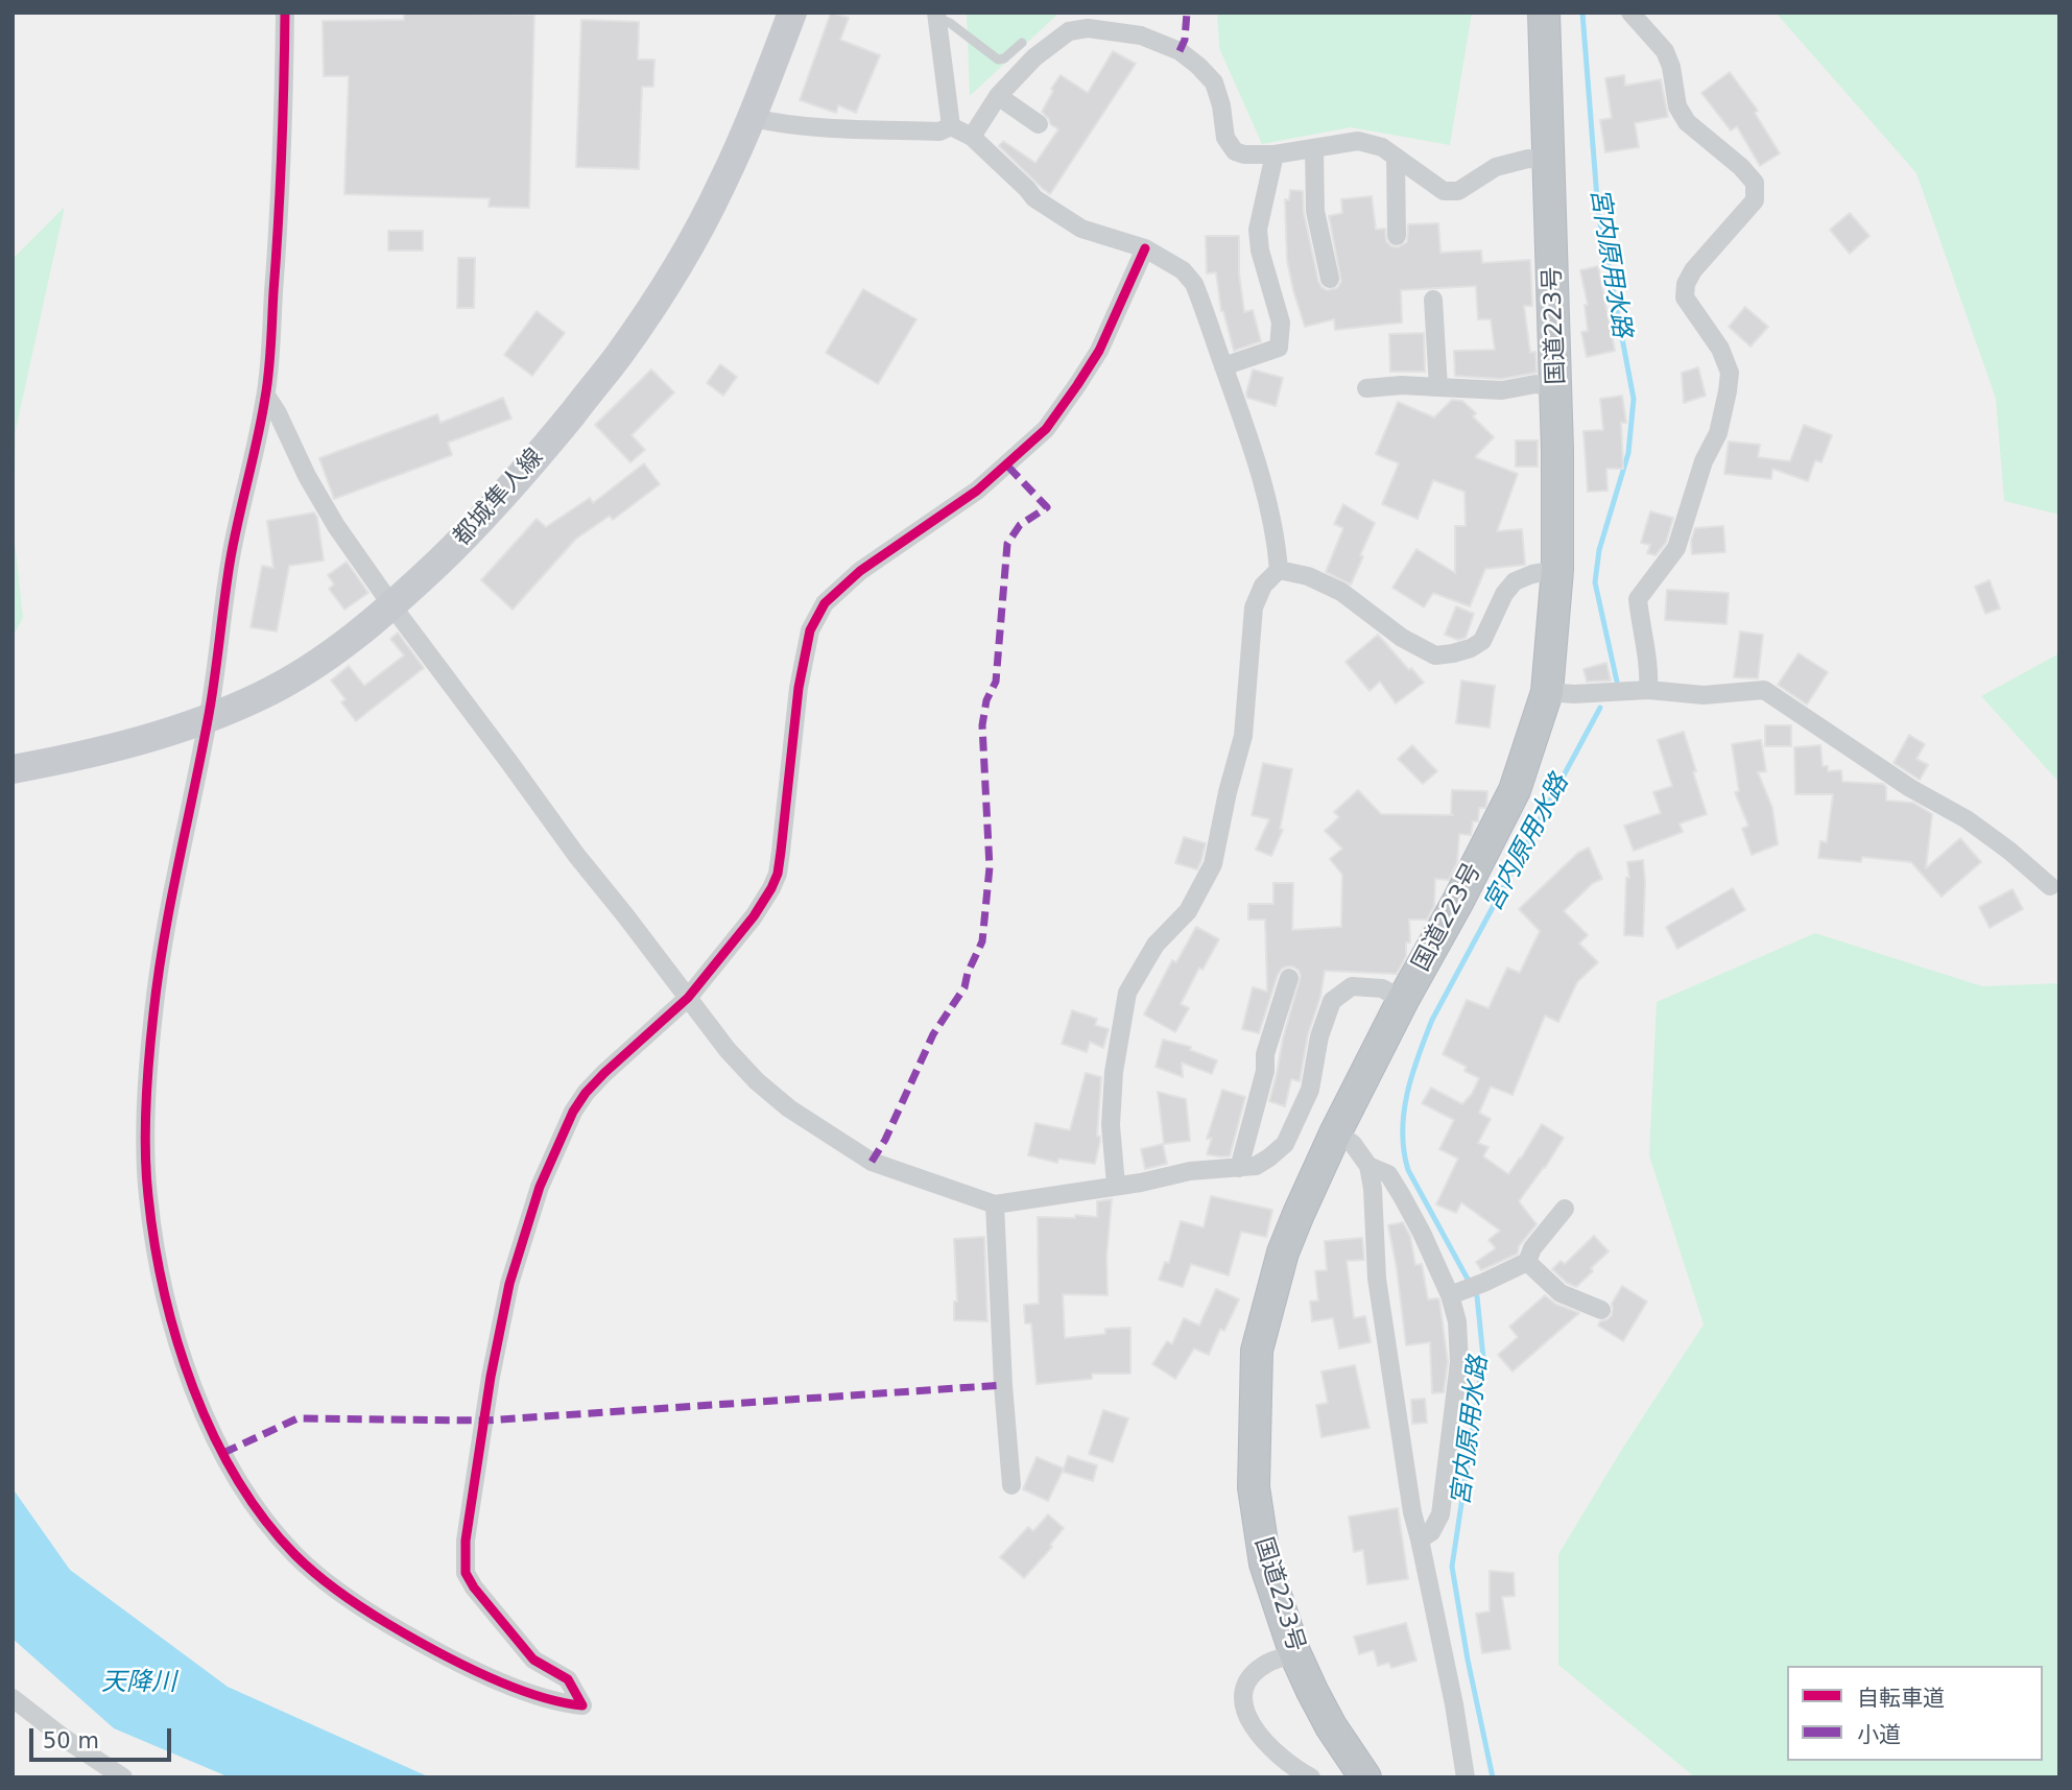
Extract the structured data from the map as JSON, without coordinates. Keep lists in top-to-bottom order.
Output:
{
  "streets": {
    "highway": ["国道223号"],
    "main road": ["都城隼人線"]
  },
  "water": ["宮内原用水路", "天降川"],
  "legend": ["自転車道", "小道"],
  "scale_bar": "50 m"
}
